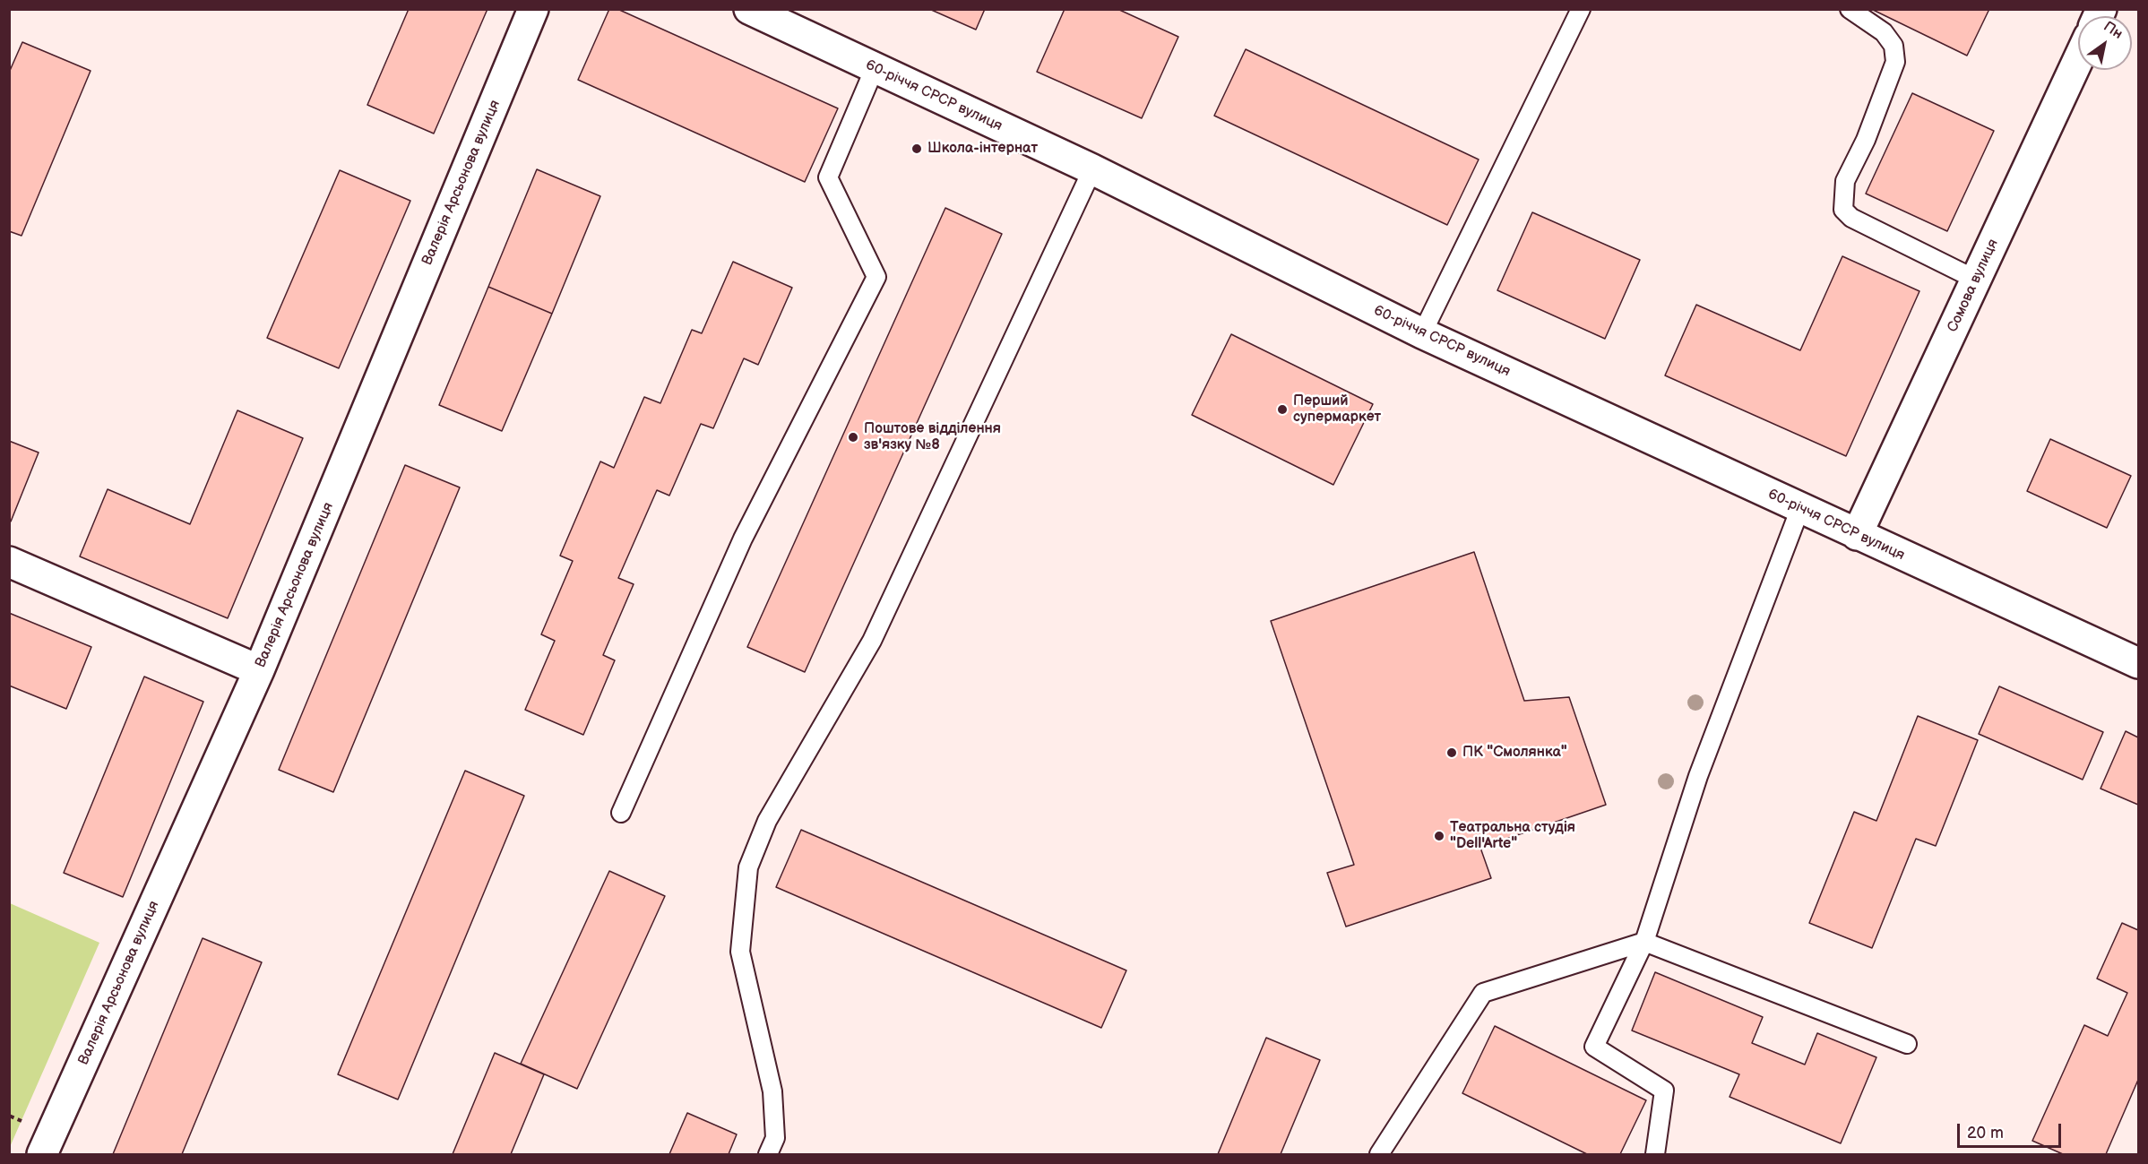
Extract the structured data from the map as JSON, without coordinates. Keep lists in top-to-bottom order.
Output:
{
  "streets": {
    "street": ["60-річчя СРСР вулиця", "Валерія Арсьонова вулиця", "Сомова вулиця"]
  },
  "crossings": [
    ["60-річчя СРСР вулиця", "Сомова вулиця"]
  ],
  "places": [
    "Школа-інтернат",
    "Перший супермаркет",
    "Поштове відділення зв'язку №8",
    "ПК \"Смолянка\"",
    "Театральна студiя \"Dell'Arte\""
  ],
  "scale_bar": "20 m",
  "north": "top right"
}
